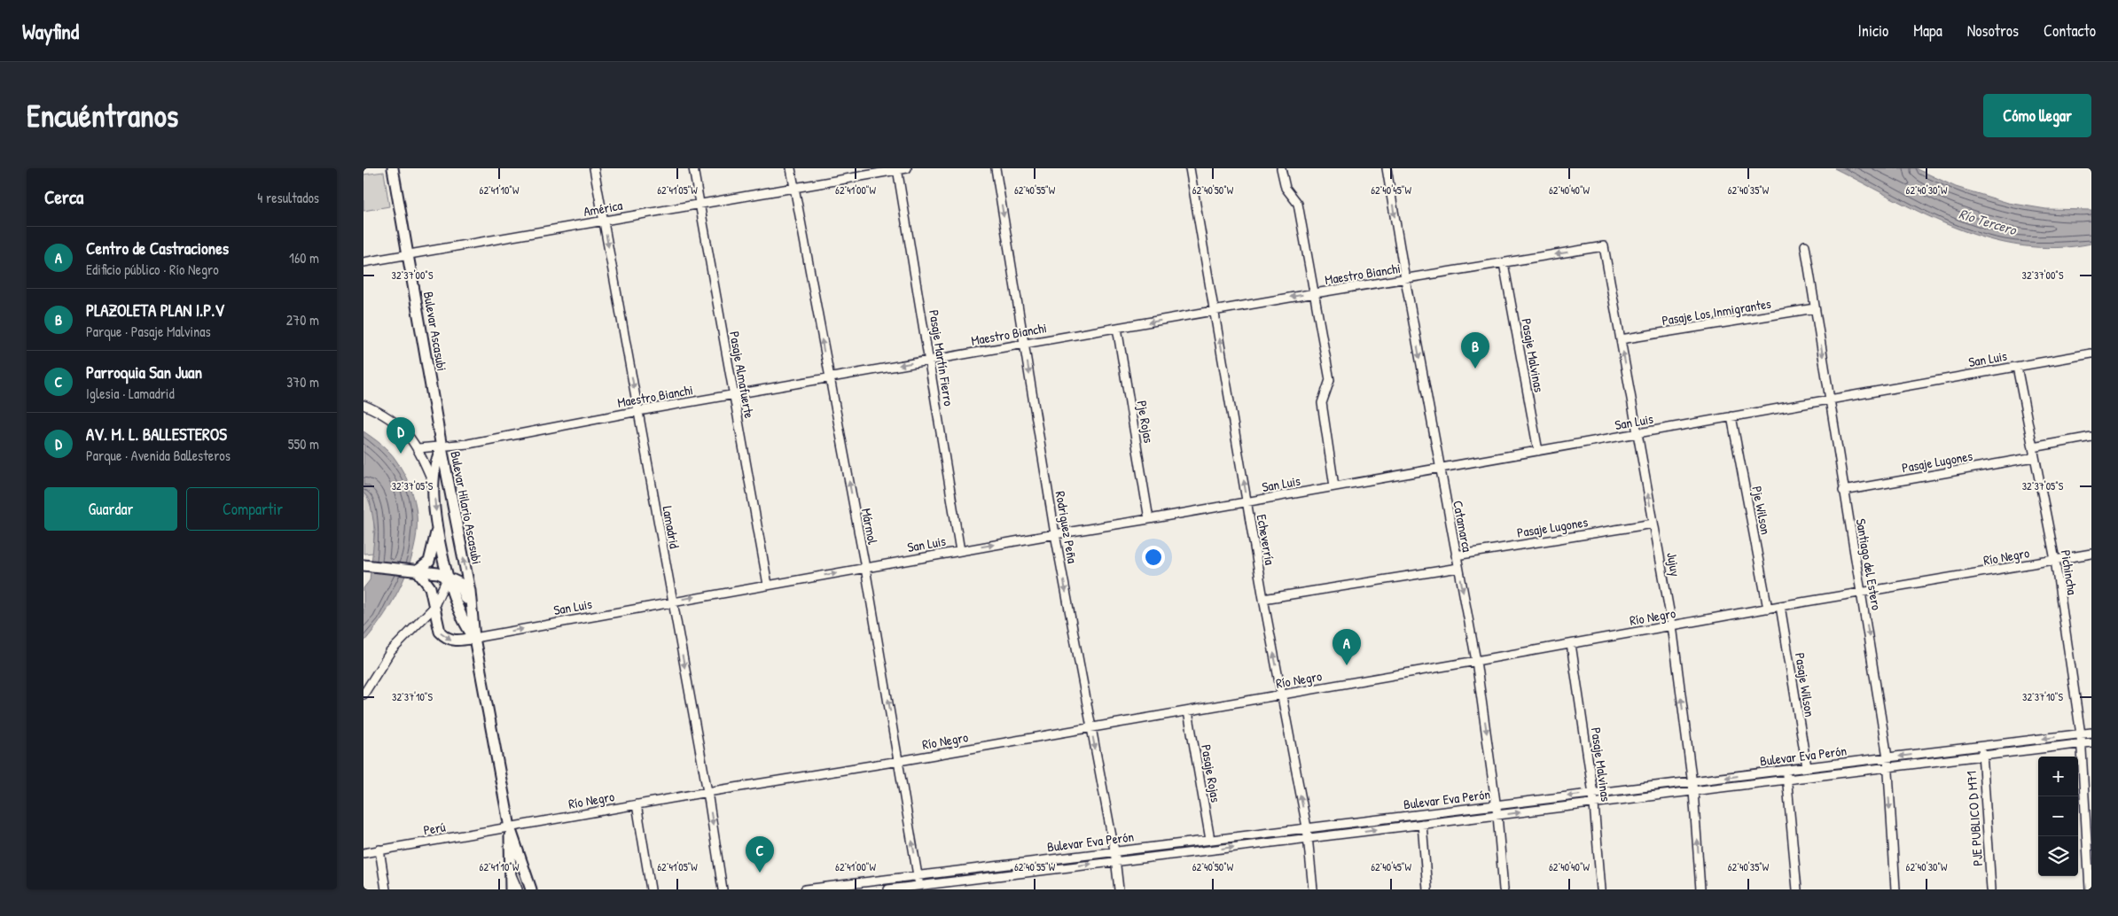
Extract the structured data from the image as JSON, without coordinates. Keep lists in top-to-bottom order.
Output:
{
  "streets": {
    "main road": ["Bulevar Ascasubi", "Bulevar Hilario Ascasubi"],
    "street": [
      "América",
      "Maestro Bianchi",
      "Pasaje Los Inmigrantes",
      "Pasaje Malvinas",
      "Pasaje Martín Fierro",
      "San Luis",
      "Pasaje Almafuerte",
      "Pje Rojas",
      "Pasaje Lugones",
      "Pje Wilson",
      "Mármol",
      "Catamarca",
      "Lamadrid",
      "Rodriguez Peña",
      "Echeverría",
      "Río Negro",
      "Jujuy",
      "Santiago del Estero",
      "Pichincha",
      "Pasaje Wilson",
      "Bulevar Eva Perón",
      "Pasaje Rojas",
      "PJE PUBLICO D M71",
      "Perú"
    ]
  },
  "crossings": [
    ["América", "Bulevar Ascasubi"],
    ["América", "Pasaje Martín Fierro"],
    ["América", "Pasaje Almafuerte"],
    ["América", "Mármol"],
    ["América", "Lamadrid"],
    ["Maestro Bianchi", "Bulevar Ascasubi"],
    ["Maestro Bianchi", "Pasaje Malvinas"],
    ["Maestro Bianchi", "Pasaje Martín Fierro"],
    ["Maestro Bianchi", "Pasaje Almafuerte"],
    ["Maestro Bianchi", "Pje Rojas"],
    ["Maestro Bianchi", "Bulevar Hilario Ascasubi"],
    ["Maestro Bianchi", "Mármol"],
    ["Maestro Bianchi", "Catamarca"],
    ["Maestro Bianchi", "Lamadrid"],
    ["Maestro Bianchi", "Rodriguez Peña"],
    ["Maestro Bianchi", "Echeverría"],
    ["Maestro Bianchi", "Jujuy"],
    ["Pasaje Los Inmigrantes", "Jujuy"],
    ["Pasaje Los Inmigrantes", "Santiago del Estero"],
    ["Bulevar Ascasubi", "Bulevar Hilario Ascasubi"],
    ["Pasaje Malvinas", "San Luis"],
    ["Pasaje Malvinas", "Río Negro"],
    ["Pasaje Malvinas", "Bulevar Eva Perón"],
    ["Pasaje Martín Fierro", "San Luis"],
    ["San Luis", "Pasaje Almafuerte"],
    ["San Luis", "Pje Rojas"],
    ["San Luis", "Bulevar Hilario Ascasubi"],
    ["San Luis", "Pje Wilson"],
    ["San Luis", "Mármol"],
    ["San Luis", "Catamarca"],
    ["San Luis", "Lamadrid"],
    ["San Luis", "Rodriguez Peña"],
    ["San Luis", "Echeverría"],
    ["San Luis", "Jujuy"],
    ["San Luis", "Santiago del Estero"],
    ["San Luis", "Pichincha"],
    ["Pasaje Lugones", "Catamarca"],
    ["Pasaje Lugones", "Jujuy"],
    ["Pasaje Lugones", "Santiago del Estero"],
    ["Pasaje Lugones", "Pichincha"],
    ["Bulevar Hilario Ascasubi", "Río Negro"],
    ["Bulevar Hilario Ascasubi", "Perú"],
    ["Pje Wilson", "Río Negro"],
    ["Mármol", "Río Negro"],
    ["Mármol", "Bulevar Eva Perón"],
    ["Catamarca", "Río Negro"],
    ["Catamarca", "Bulevar Eva Perón"],
    ["Lamadrid", "Río Negro"],
    ["Rodriguez Peña", "Río Negro"],
    ["Rodriguez Peña", "Bulevar Eva Perón"],
    ["Echeverría", "Río Negro"],
    ["Echeverría", "Bulevar Eva Perón"],
    ["Río Negro", "Jujuy"],
    ["Río Negro", "Santiago del Estero"],
    ["Río Negro", "Pichincha"],
    ["Río Negro", "Pasaje Wilson"],
    ["Río Negro", "Pasaje Rojas"],
    ["Río Negro", "Perú"],
    ["Jujuy", "Bulevar Eva Perón"],
    ["Santiago del Estero", "Bulevar Eva Perón"],
    ["Pichincha", "Bulevar Eva Perón"],
    ["Pasaje Wilson", "Bulevar Eva Perón"],
    ["Bulevar Eva Perón", "Pasaje Rojas"],
    ["Bulevar Eva Perón", "PJE PUBLICO D M71"]
  ],
  "one_way": [
    "Mármol",
    "Catamarca",
    "Lamadrid",
    "Rodriguez Peña",
    "Echeverría",
    "Jujuy",
    "Santiago del Estero"
  ],
  "water": ["Río Tercero"],
  "page": {
    "header": "Wayfind",
    "nav": [
      "Inicio",
      "Mapa",
      "Nosotros",
      "Contacto"
    ],
    "buttons": [
      "Cómo llegar",
      ["Guardar", "Compartir"]
    ],
    "title": "Encuéntranos",
    "heading": ["Cerca", "4 resultados"],
    "list": [
      {
        "mark": "A",
        "name": "Centro de Castraciones",
        "note": "Edificio público · Río Negro",
        "value": "160 m"
      },
      {
        "mark": "B",
        "name": "PLAZOLETA PLAN I.P.V",
        "note": "Parque · Pasaje Malvinas",
        "value": "270 m"
      },
      {
        "mark": "C",
        "name": "Parroquia San Juan",
        "note": "Iglesia · Lamadrid",
        "value": "370 m"
      },
      {
        "mark": "D",
        "name": "AV. M. L. BALLESTEROS",
        "note": "Parque · Avenida Ballesteros",
        "value": "550 m"
      }
    ],
    "pins": [
      "B",
      "D",
      "A",
      "C"
    ],
    "map_buttons": ["+", "−"]
  },
  "coordinates": [
    "62°41'10\"W",
    "62°41'05\"W",
    "62°41'00\"W",
    "62°40'55\"W",
    "62°40'50\"W",
    "62°40'45\"W",
    "62°40'40\"W",
    "62°40'35\"W",
    "62°40'30\"W",
    "32°37'00\"S",
    "32°37'05\"S",
    "32°37'10\"S"
  ]
}
